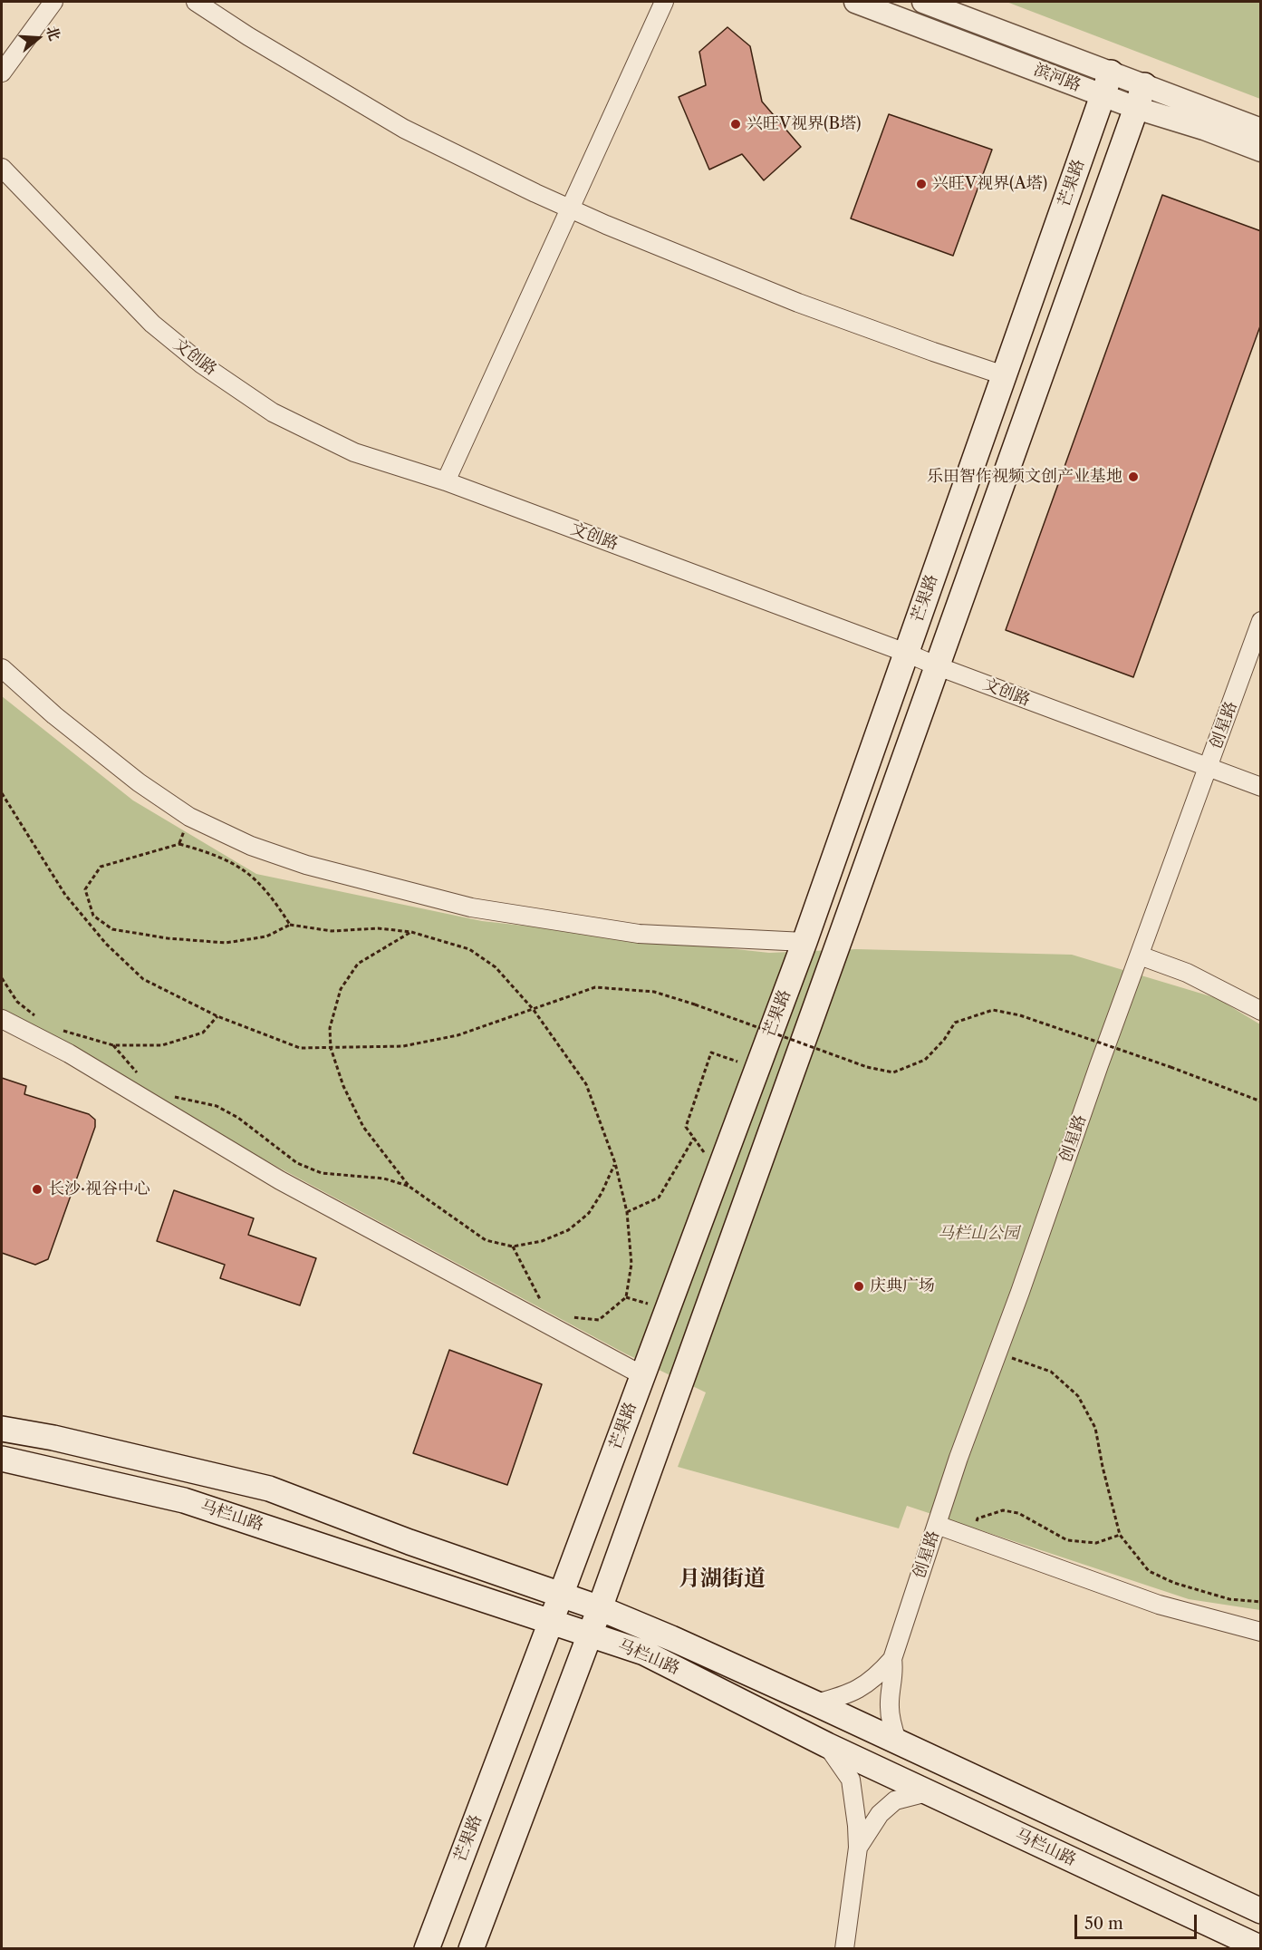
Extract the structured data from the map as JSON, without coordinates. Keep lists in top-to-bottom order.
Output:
{
  "streets": {
    "main road": ["芒果路", "马栏山路"],
    "street": ["滨河路", "文创路", "创星路"]
  },
  "crossings": [
    ["滨河路", "芒果路"],
    ["芒果路", "文创路"],
    ["芒果路", "马栏山路"],
    ["文创路", "创星路"]
  ],
  "districts": ["月湖街道"],
  "parks": ["马栏山公园"],
  "places": [
    "兴旺V视界(B塔)",
    "兴旺V视界(A塔)",
    "乐田智作视频文创产业基地",
    "长沙·视谷中心",
    "庆典广场"
  ],
  "scale_bar": "50 m",
  "north": "right"
}
